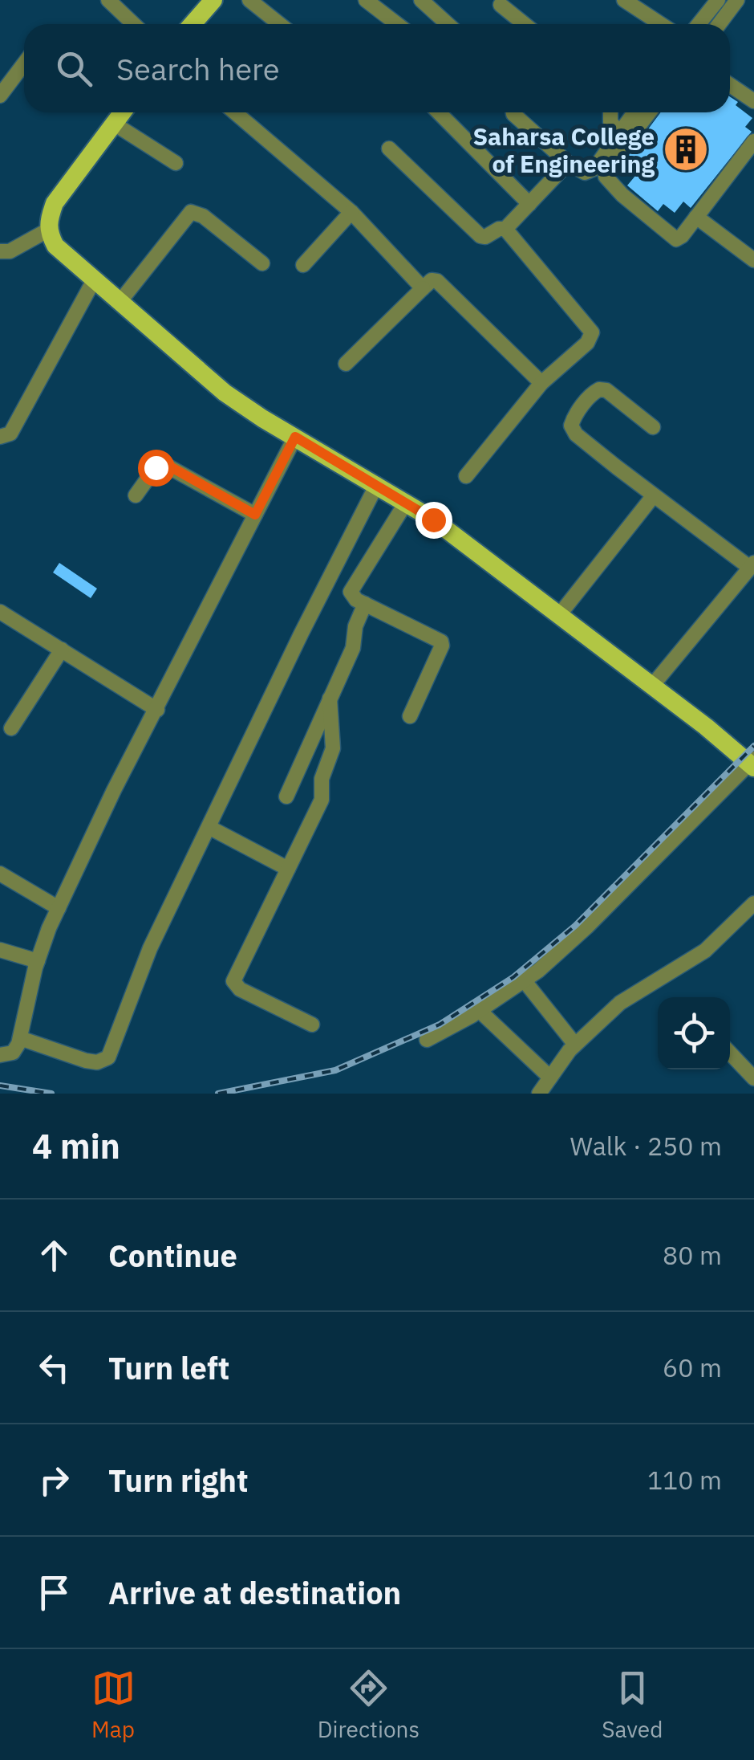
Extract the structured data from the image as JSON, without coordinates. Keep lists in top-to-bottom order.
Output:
{
  "places": {
    "building": ["Saharsa College of Engineering"]
  },
  "page": {
    "search": "Search here",
    "heading": ["4 min", "Walk · 250 m"],
    "list": [
      ["Continue", "80 m"],
      ["Turn left", "60 m"],
      ["Turn right", "110 m"],
      "Arrive at destination"
    ],
    "nav": ["Map", "Directions", "Saved"]
  }
}
